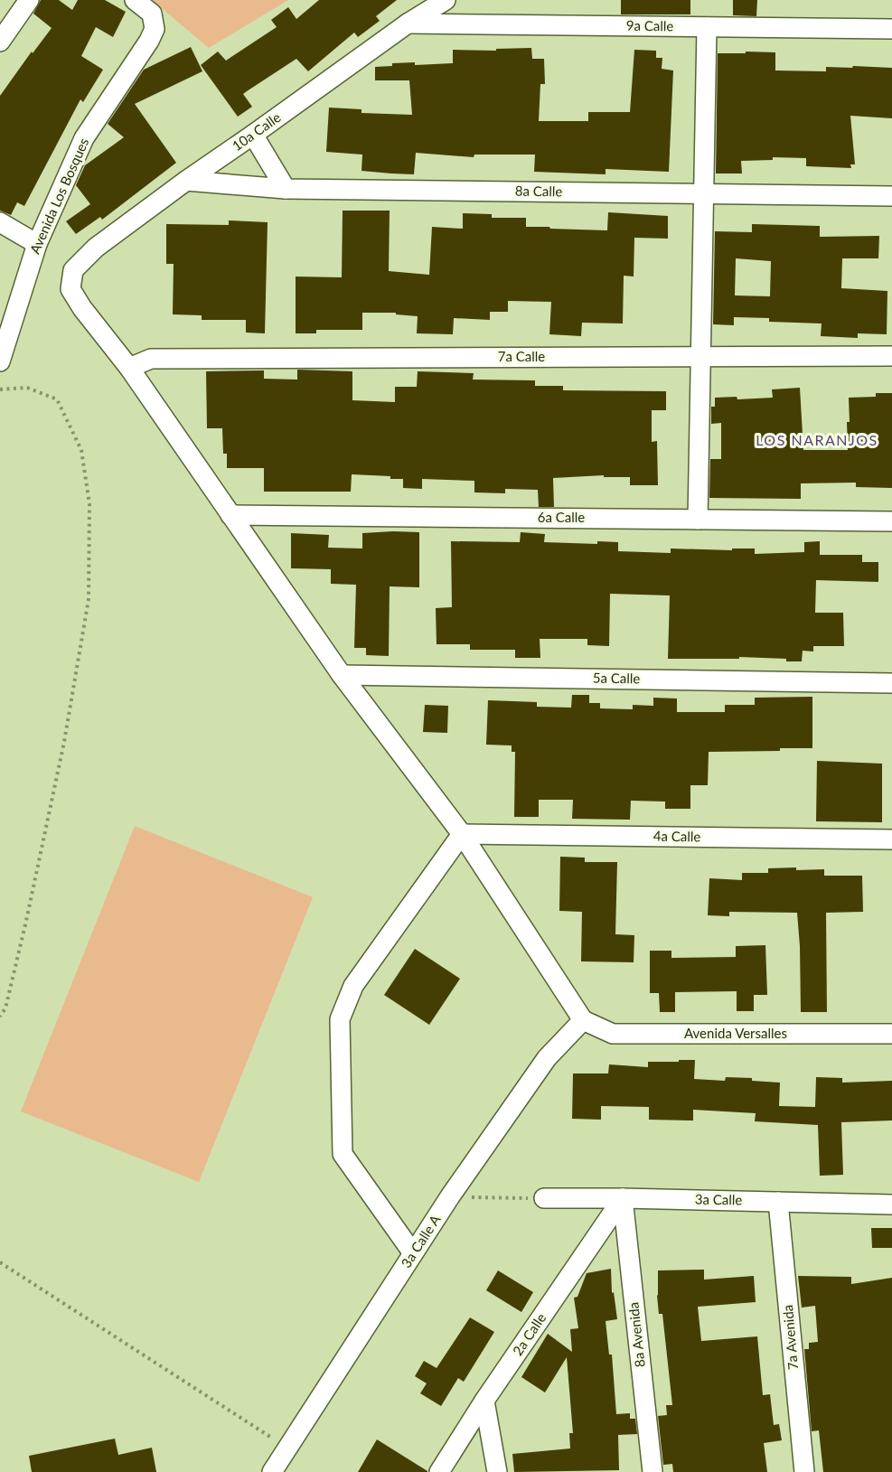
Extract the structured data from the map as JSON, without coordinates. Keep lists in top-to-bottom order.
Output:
{
  "streets": {
    "street": [
      "9a Calle",
      "10a Calle",
      "8a Calle",
      "Avenida Los Bosques",
      "7a Calle",
      "6a Calle",
      "5a Calle",
      "4a Calle",
      "Avenida Versalles",
      "3a Calle",
      "3a Calle A",
      "2a Calle",
      "8a Avenida",
      "7a Avenida"
    ]
  },
  "crossings": [
    ["9a Calle", "10a Calle"],
    ["10a Calle", "8a Calle"],
    ["10a Calle", "7a Calle"],
    ["Avenida Versalles", "3a Calle A"],
    ["3a Calle", "2a Calle"],
    ["3a Calle", "8a Avenida"],
    ["3a Calle", "7a Avenida"],
    ["2a Calle", "8a Avenida"]
  ],
  "districts": ["LOS NARANJOS"]
}
